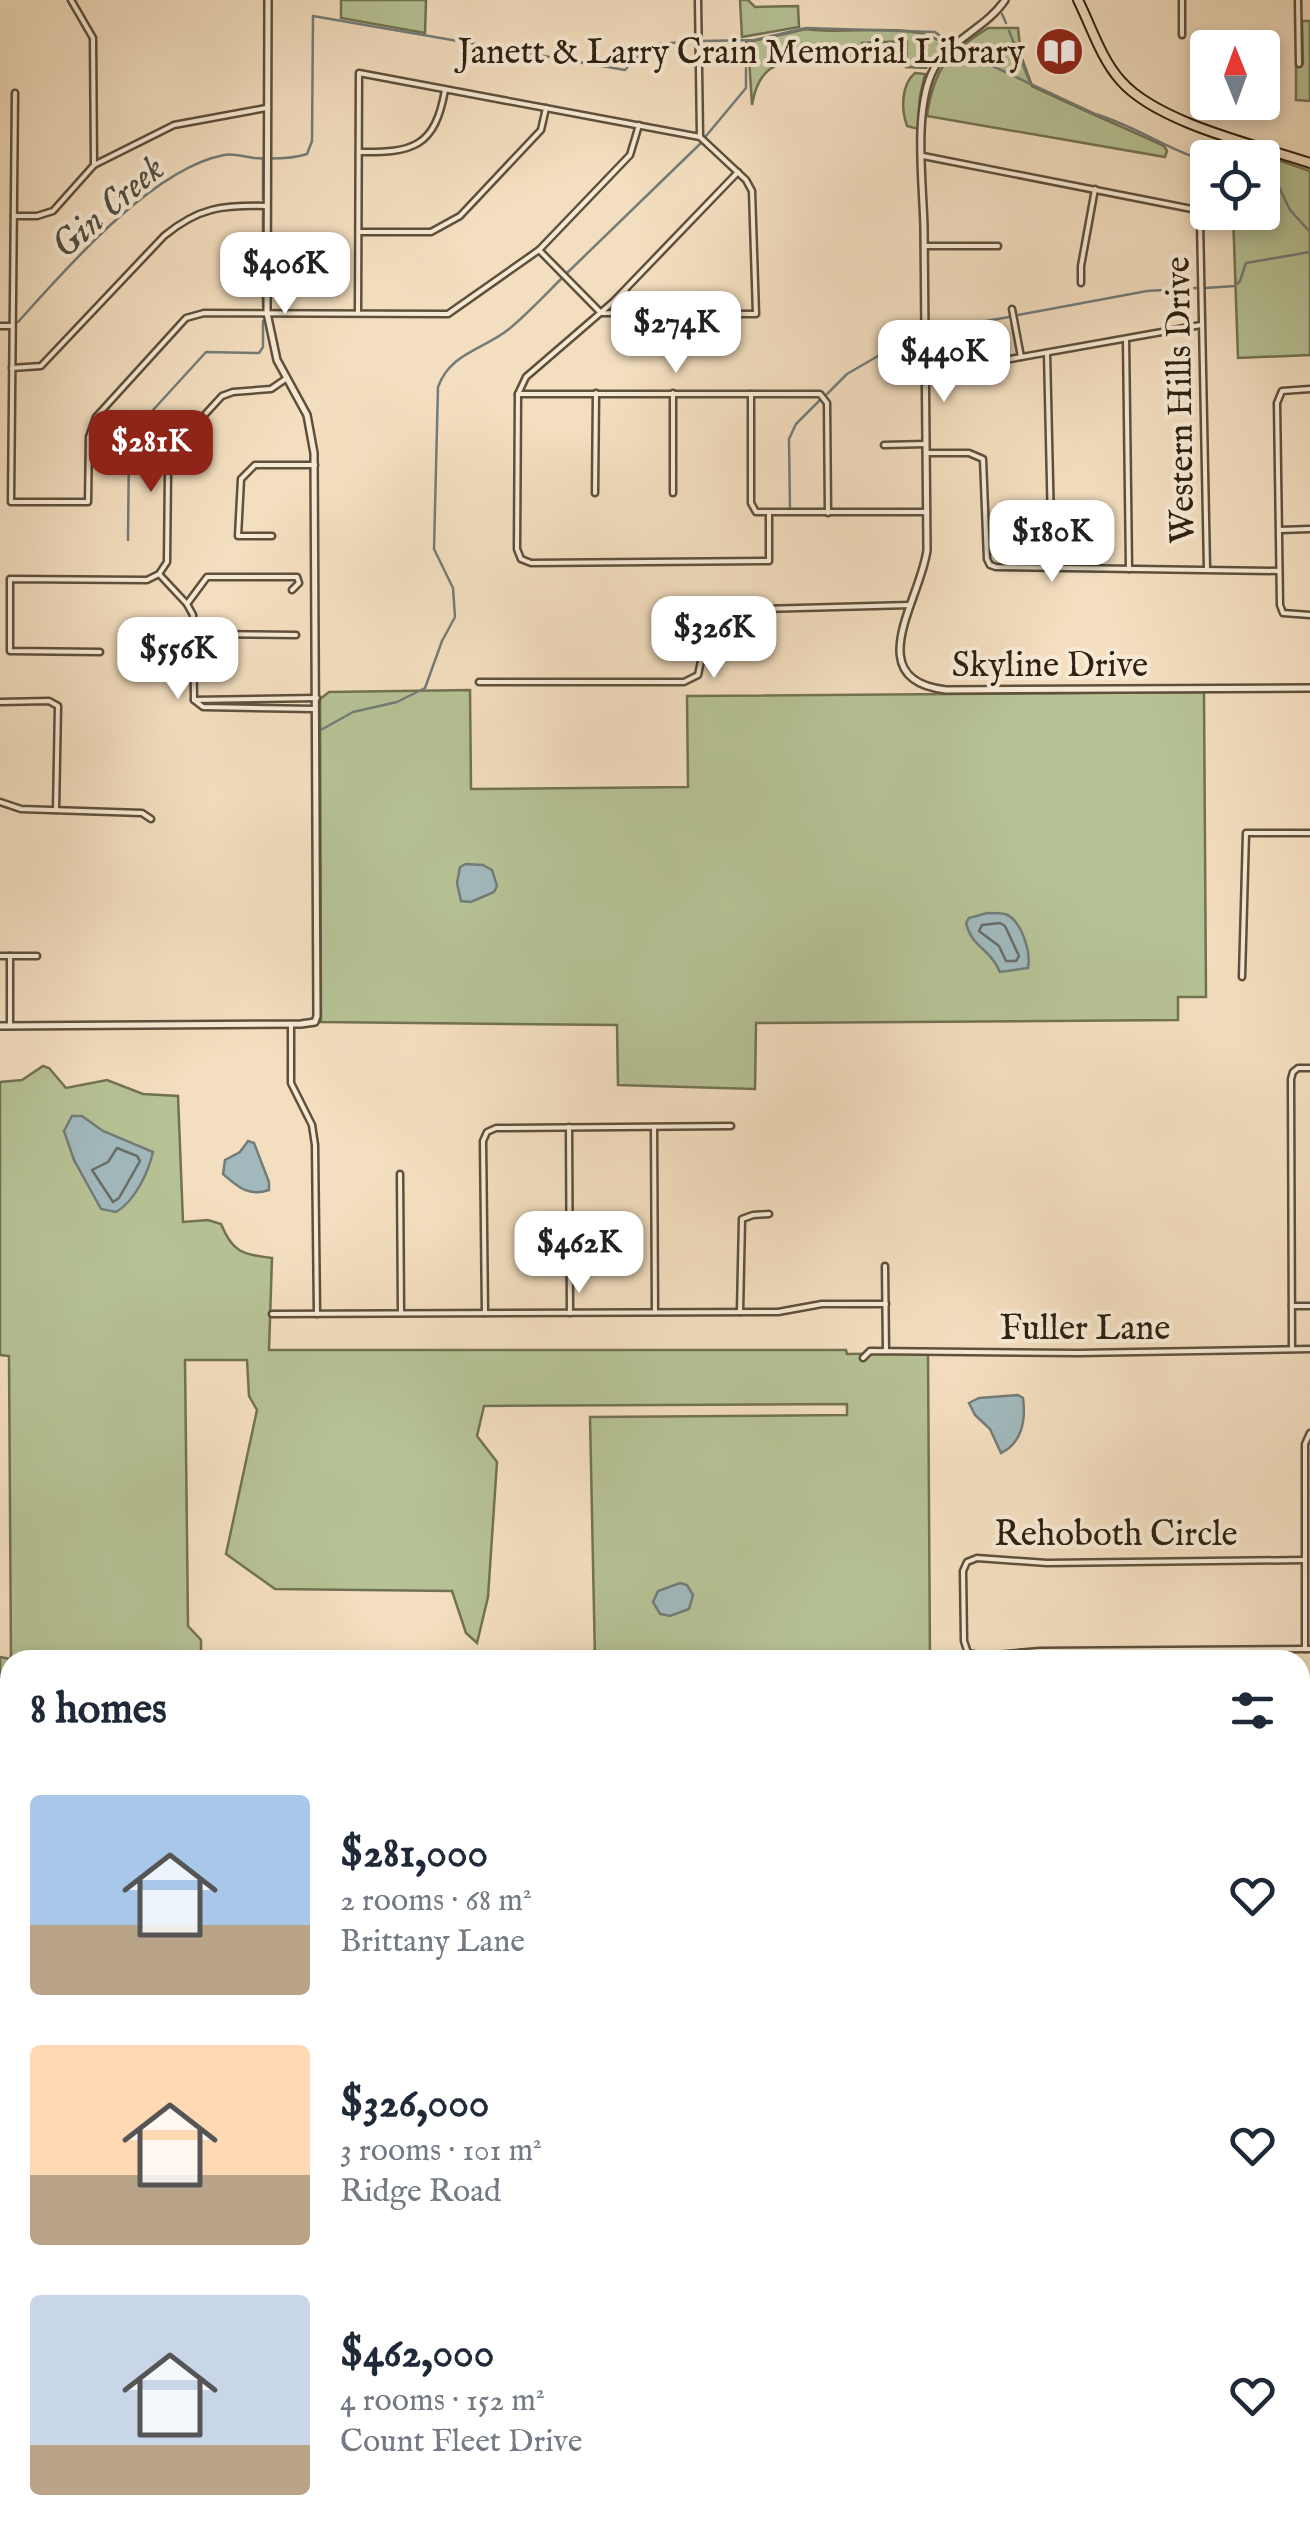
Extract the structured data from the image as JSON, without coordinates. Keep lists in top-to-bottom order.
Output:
{
  "streets": {
    "street": [
      "Western Hills Drive",
      "Skyline Drive",
      "Fuller Lane",
      "Rehoboth Circle"
    ]
  },
  "crossings": [
    ["Western Hills Drive", "Skyline Drive"]
  ],
  "water": ["Gin Creek"],
  "places": {
    "library": ["Janett & Larry Crain Memorial Library"]
  },
  "north": "top",
  "page": {
    "price": [
      "$406K",
      "$274K",
      "$440K",
      "$281K",
      "$180K",
      "$326K",
      "$556K",
      "$462K"
    ],
    "heading": "8 homes",
    "list": [
      {
        "name": "$281,000",
        "note": "2 rooms · 68 m² · Brittany Lane"
      },
      {
        "name": "$326,000",
        "note": "3 rooms · 101 m² · Ridge Road"
      },
      {
        "name": "$462,000",
        "note": "4 rooms · 152 m² · Count Fleet Drive"
      }
    ]
  }
}
